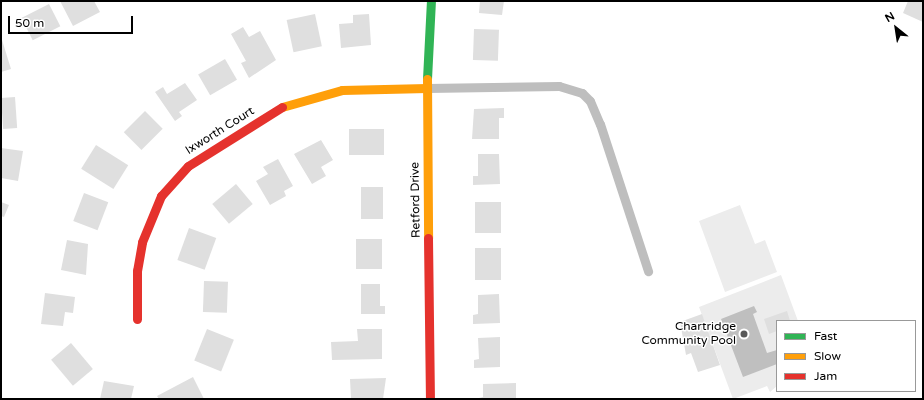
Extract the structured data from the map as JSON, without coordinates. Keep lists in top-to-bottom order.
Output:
{
  "streets": {
    "street": ["Ixworth Court", "Retford Drive"]
  },
  "crossings": [
    ["Ixworth Court", "Retford Drive"]
  ],
  "places": ["Chartridge Community Pool"],
  "legend": ["Fast", "Slow", "Jam"],
  "scale_bar": "50 m",
  "north": "top left"
}
